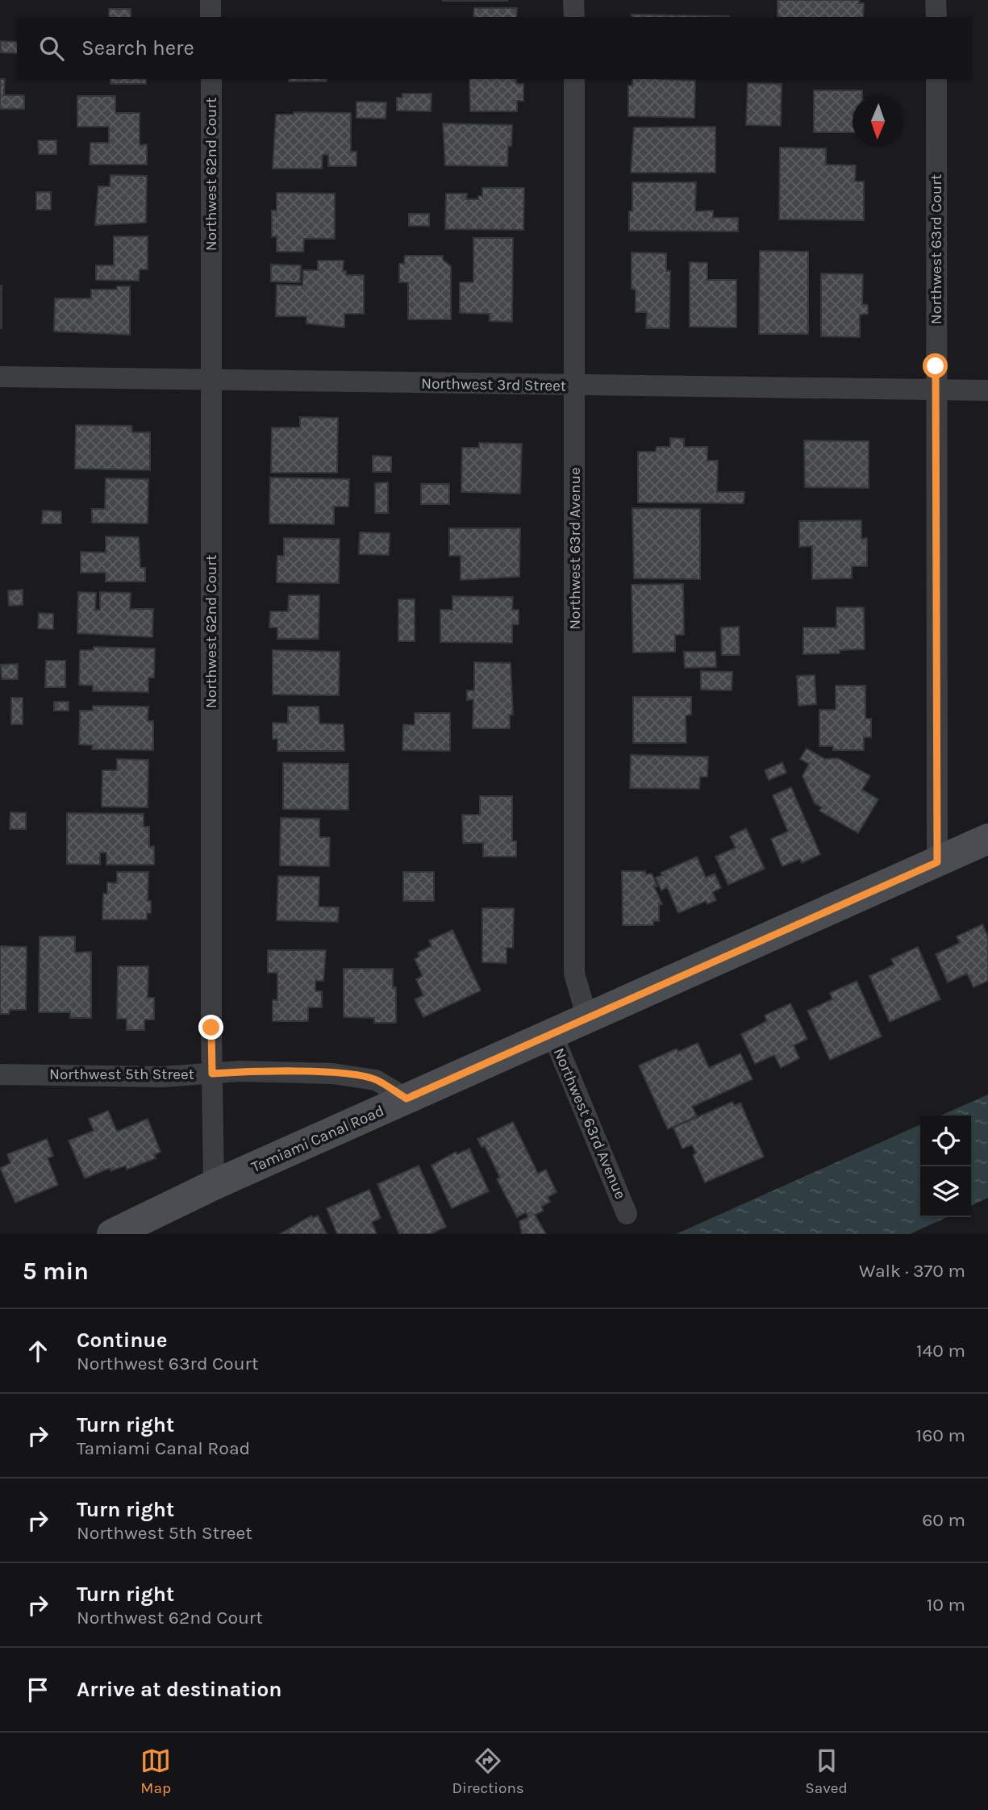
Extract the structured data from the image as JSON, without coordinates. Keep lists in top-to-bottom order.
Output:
{
  "streets": {
    "street": [
      "Northwest 62nd Court",
      "Northwest 63rd Court",
      "Northwest 3rd Street",
      "Northwest 63rd Avenue",
      "Northwest 5th Street",
      "Tamiami Canal Road"
    ]
  },
  "crossings": [
    ["Northwest 62nd Court", "Northwest 3rd Street"],
    ["Northwest 62nd Court", "Northwest 5th Street"],
    ["Northwest 62nd Court", "Tamiami Canal Road"],
    ["Northwest 63rd Court", "Northwest 3rd Street"],
    ["Northwest 63rd Court", "Tamiami Canal Road"],
    ["Northwest 3rd Street", "Northwest 63rd Avenue"],
    ["Northwest 63rd Avenue", "Tamiami Canal Road"],
    ["Northwest 5th Street", "Tamiami Canal Road"]
  ],
  "north": "bottom",
  "page": {
    "search": "Search here",
    "heading": ["5 min", "Walk · 370 m"],
    "list": [
      ["Continue", "Northwest 63rd Court", "140 m"],
      ["Turn right", "Tamiami Canal Road", "160 m"],
      ["Turn right", "Northwest 5th Street", "60 m"],
      ["Turn right", "Northwest 62nd Court", "10 m"],
      "Arrive at destination"
    ],
    "nav": ["Map", "Directions", "Saved"]
  }
}
